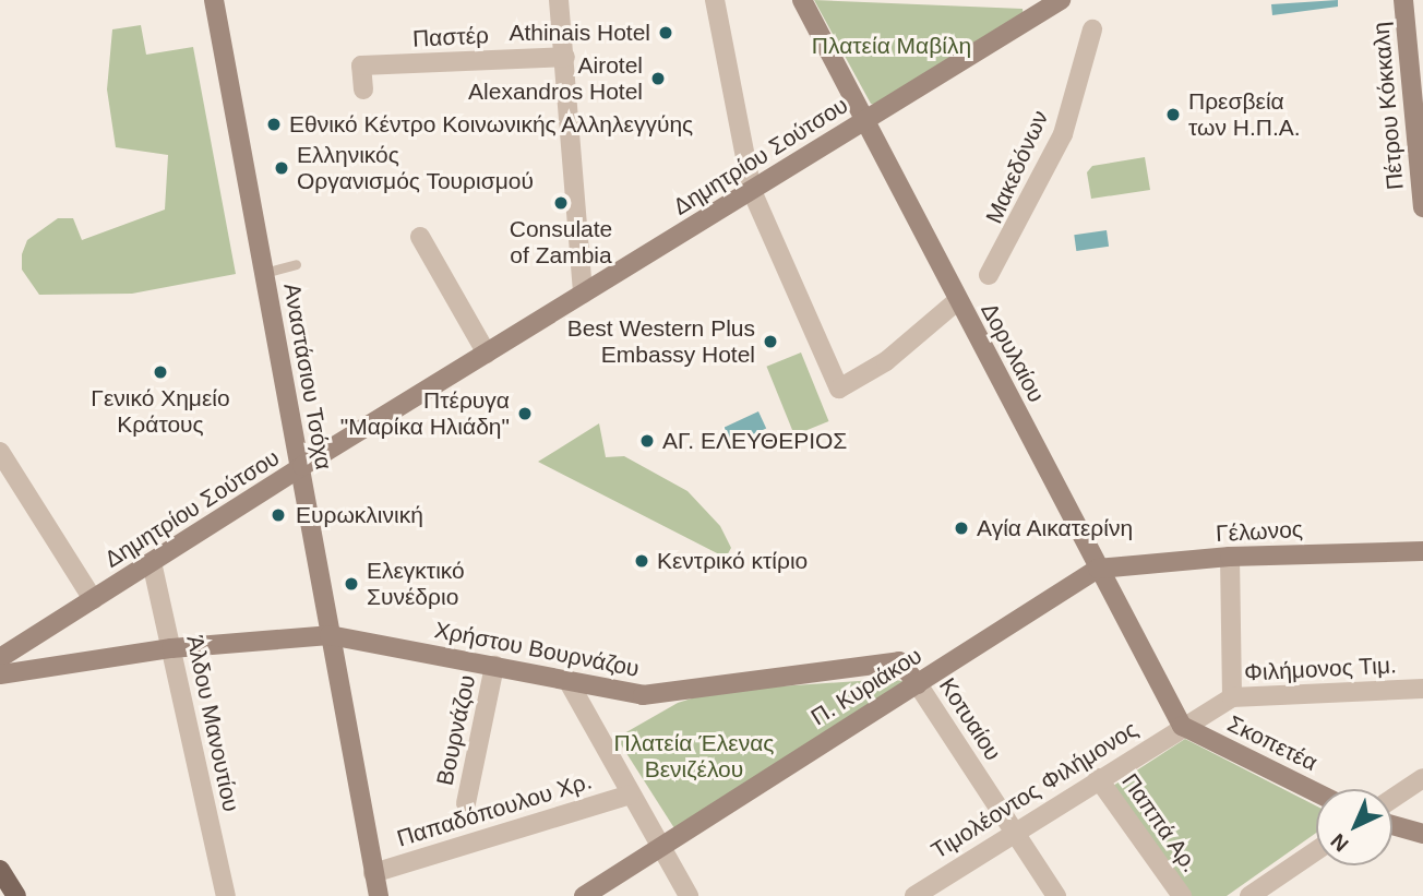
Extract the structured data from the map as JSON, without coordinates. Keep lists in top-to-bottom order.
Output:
{
  "streets": {
    "street": [
      "Παστέρ",
      "Πέτρου Κόκκαλη",
      "Δημητρίου Σούτσου",
      "Μακεδόνων",
      "Δορυλαίου",
      "Αναστάσιου Τσόχα",
      "Γέλωνος",
      "Χρήστου Βουρνάζου",
      "Φιλήμονος Τιμ.",
      "Π. Κυριάκου",
      "Κοτυαίου",
      "Άλδου Μανουτίου",
      "Βουρνάζου",
      "Σκοπετέα",
      "Τιμoλέοντος Φιλήμονος",
      "Παπαδόπουλου Χρ.",
      "Παππά Αρ."
    ]
  },
  "crossings": [
    ["Δημητρίου Σούτσου", "Δορυλαίου"],
    ["Δημητρίου Σούτσου", "Αναστάσιου Τσόχα"],
    ["Δημητρίου Σούτσου", "Άλδου Μανουτίου"],
    ["Δορυλαίου", "Γέλωνος"],
    ["Δορυλαίου", "Φιλήμονος Τιμ."],
    ["Δορυλαίου", "Π. Κυριάκου"],
    ["Δορυλαίου", "Σκοπετέα"],
    ["Δορυλαίου", "Τιμoλέοντος Φιλήμονος"],
    ["Αναστάσιου Τσόχα", "Χρήστου Βουρνάζου"],
    ["Αναστάσιου Τσόχα", "Παπαδόπουλου Χρ."],
    ["Γέλωνος", "Π. Κυριάκου"],
    ["Χρήστου Βουρνάζου", "Π. Κυριάκου"],
    ["Χρήστου Βουρνάζου", "Κοτυαίου"],
    ["Χρήστου Βουρνάζου", "Άλδου Μανουτίου"],
    ["Χρήστου Βουρνάζου", "Βουρνάζου"],
    ["Φιλήμονος Τιμ.", "Σκοπετέα"],
    ["Φιλήμονος Τιμ.", "Τιμoλέοντος Φιλήμονος"],
    ["Π. Κυριάκου", "Κοτυαίου"],
    ["Κοτυαίου", "Τιμoλέοντος Φιλήμονος"],
    ["Σκοπετέα", "Τιμoλέοντος Φιλήμονος"],
    ["Τιμoλέοντος Φιλήμονος", "Παππά Αρ."]
  ],
  "parks": ["Πλατεία Μαβίλη", "Πλατεία Έλενας Βενιζέλου"],
  "places": [
    "Athinais Hotel",
    "Airotel Alexandros Hotel",
    "Πρεσβεία των Η.Π.Α.",
    "Εθνικό Κέντρο Κοινωνικής Αλληλεγγύης",
    "Ελληνικός Οργανισμός Τουρισμού",
    "Consulate of Zambia",
    "Best Western Plus Embassy Hotel",
    "Γενικό Χημείο Κράτους",
    "Πτέρυγα \"Μαρίκα Ηλιάδη\"",
    "ΑΓ. ΕΛΕΥΘΕΡΙΟΣ",
    "Ευρωκλινική",
    "Αγία Αικατερίνη",
    "Κεντρικό κτίριο",
    "Ελεγκτικό Συνέδριο"
  ],
  "north": "bottom left"
}
